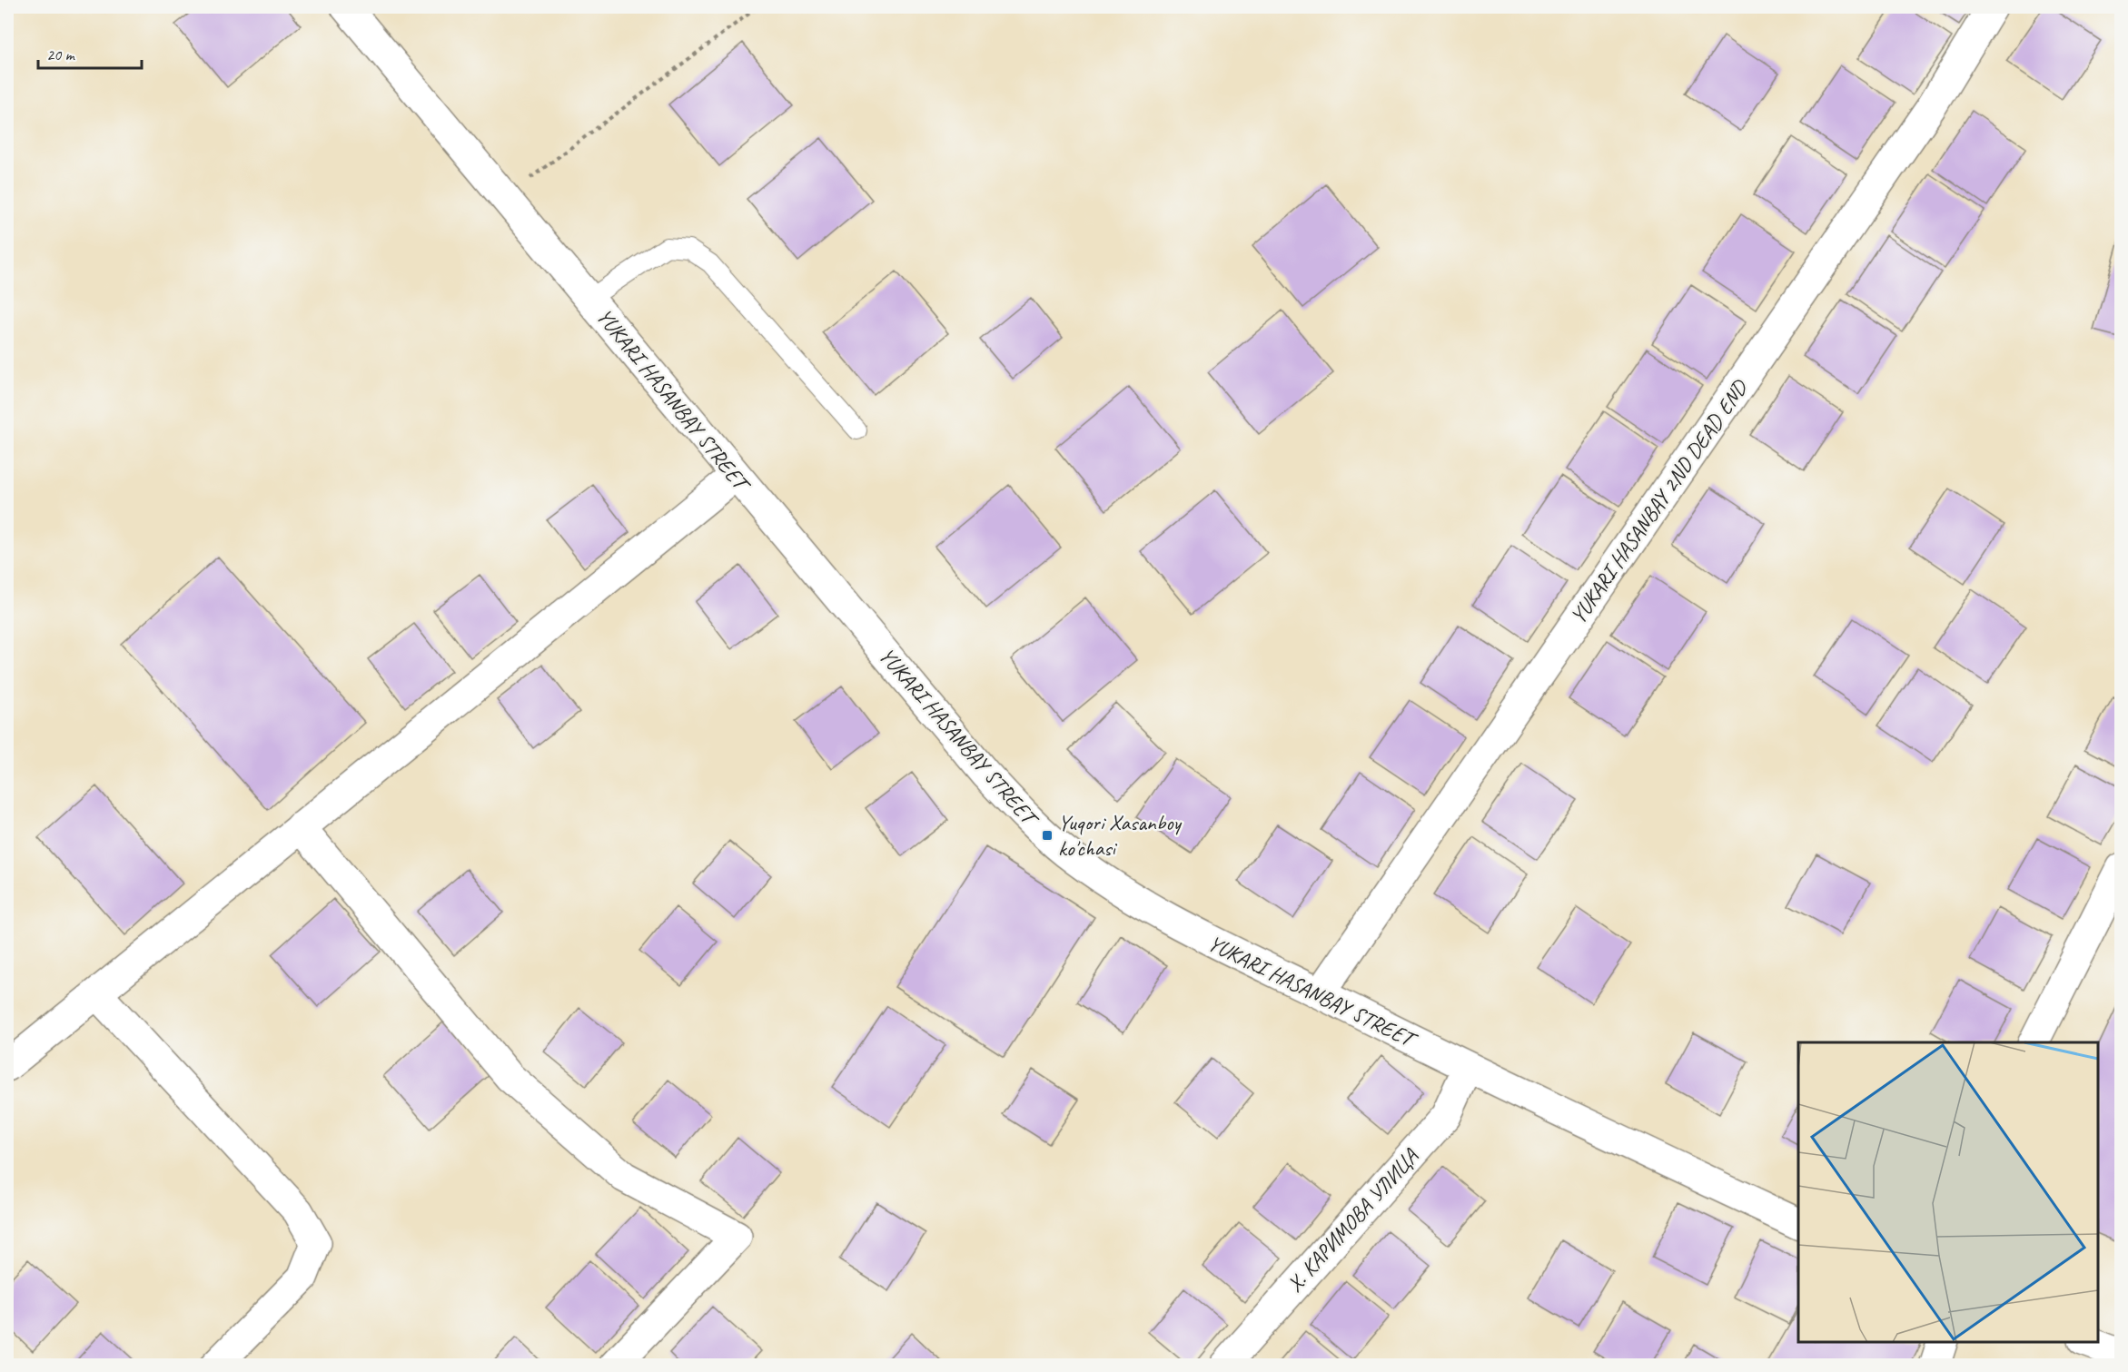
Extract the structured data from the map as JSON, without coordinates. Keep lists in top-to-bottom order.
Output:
{
  "streets": {
    "street": ["YUKARI HASANBAY STREET", "YUKARI HASANBAY 2ND DEAD END", "Х. КАРИМОВА УЛИЦА"]
  },
  "crossings": [
    ["YUKARI HASANBAY STREET", "YUKARI HASANBAY 2ND DEAD END"],
    ["YUKARI HASANBAY STREET", "Х. КАРИМОВА УЛИЦА"]
  ],
  "places": {
    "transit": ["Yuqori Xasanboy ko'chasi"]
  },
  "scale_bar": "20 m"
}
